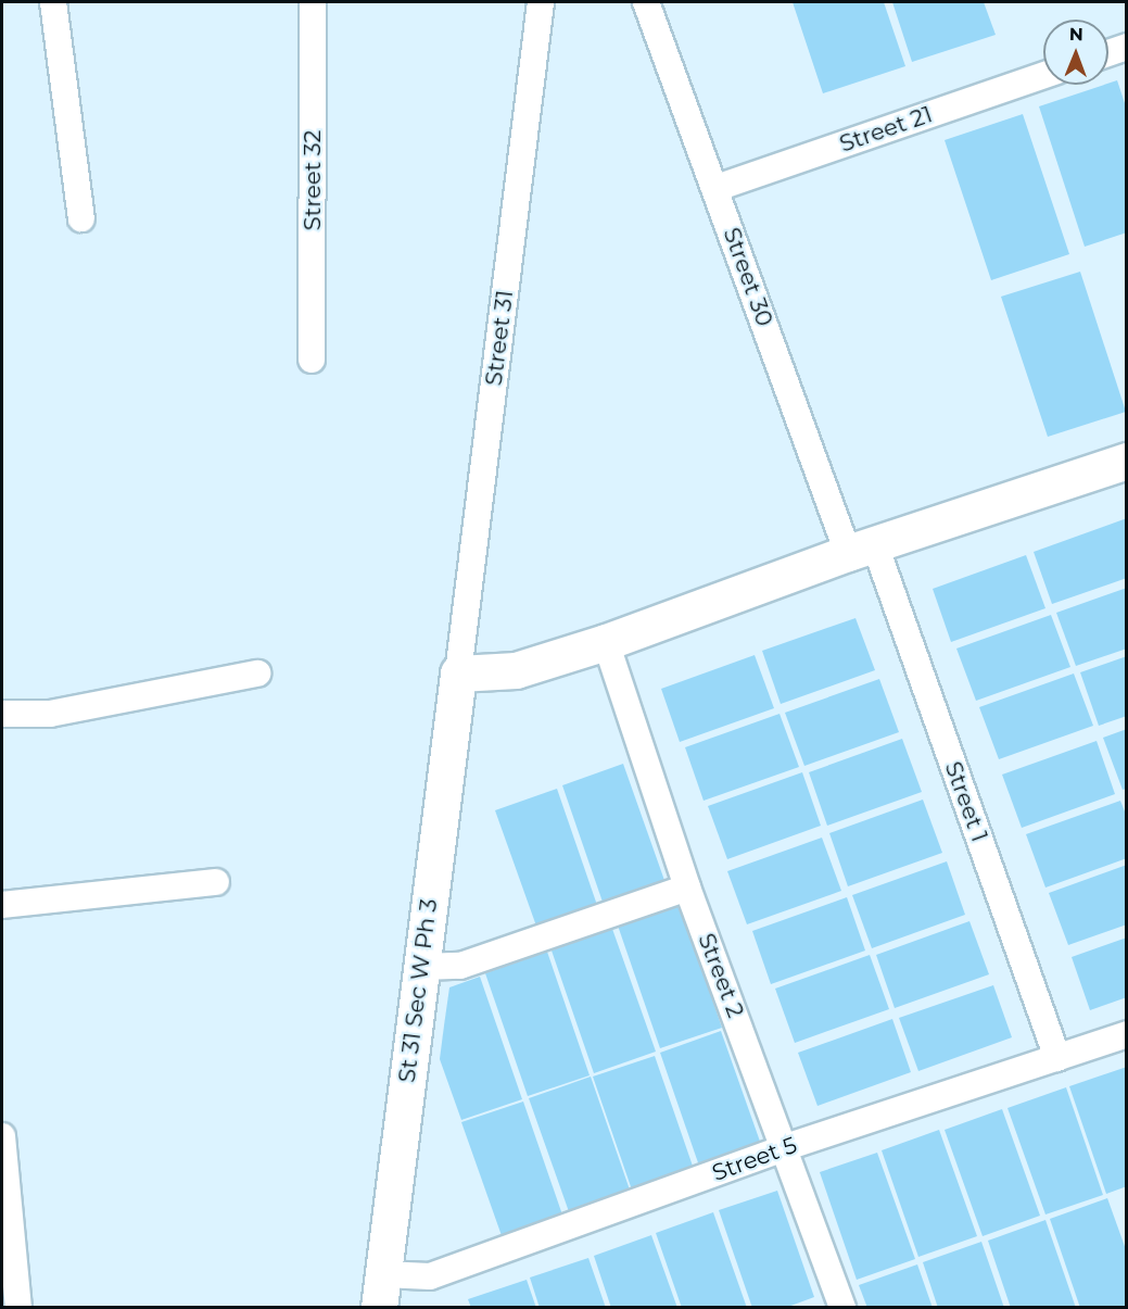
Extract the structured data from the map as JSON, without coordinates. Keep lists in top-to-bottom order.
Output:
{
  "streets": {
    "main road": ["St 31 Sec W Ph 3"],
    "street": [
      "Street 21",
      "Street 32",
      "Street 30",
      "Street 31",
      "Street 1",
      "Street 2",
      "Street 5"
    ]
  },
  "crossings": [
    ["Street 21", "Street 30"],
    ["Street 30", "Street 1"],
    ["Street 31", "St 31 Sec W Ph 3"],
    ["Street 1", "Street 5"],
    ["Street 2", "Street 5"],
    ["St 31 Sec W Ph 3", "Street 5"]
  ],
  "north": "top"
}
